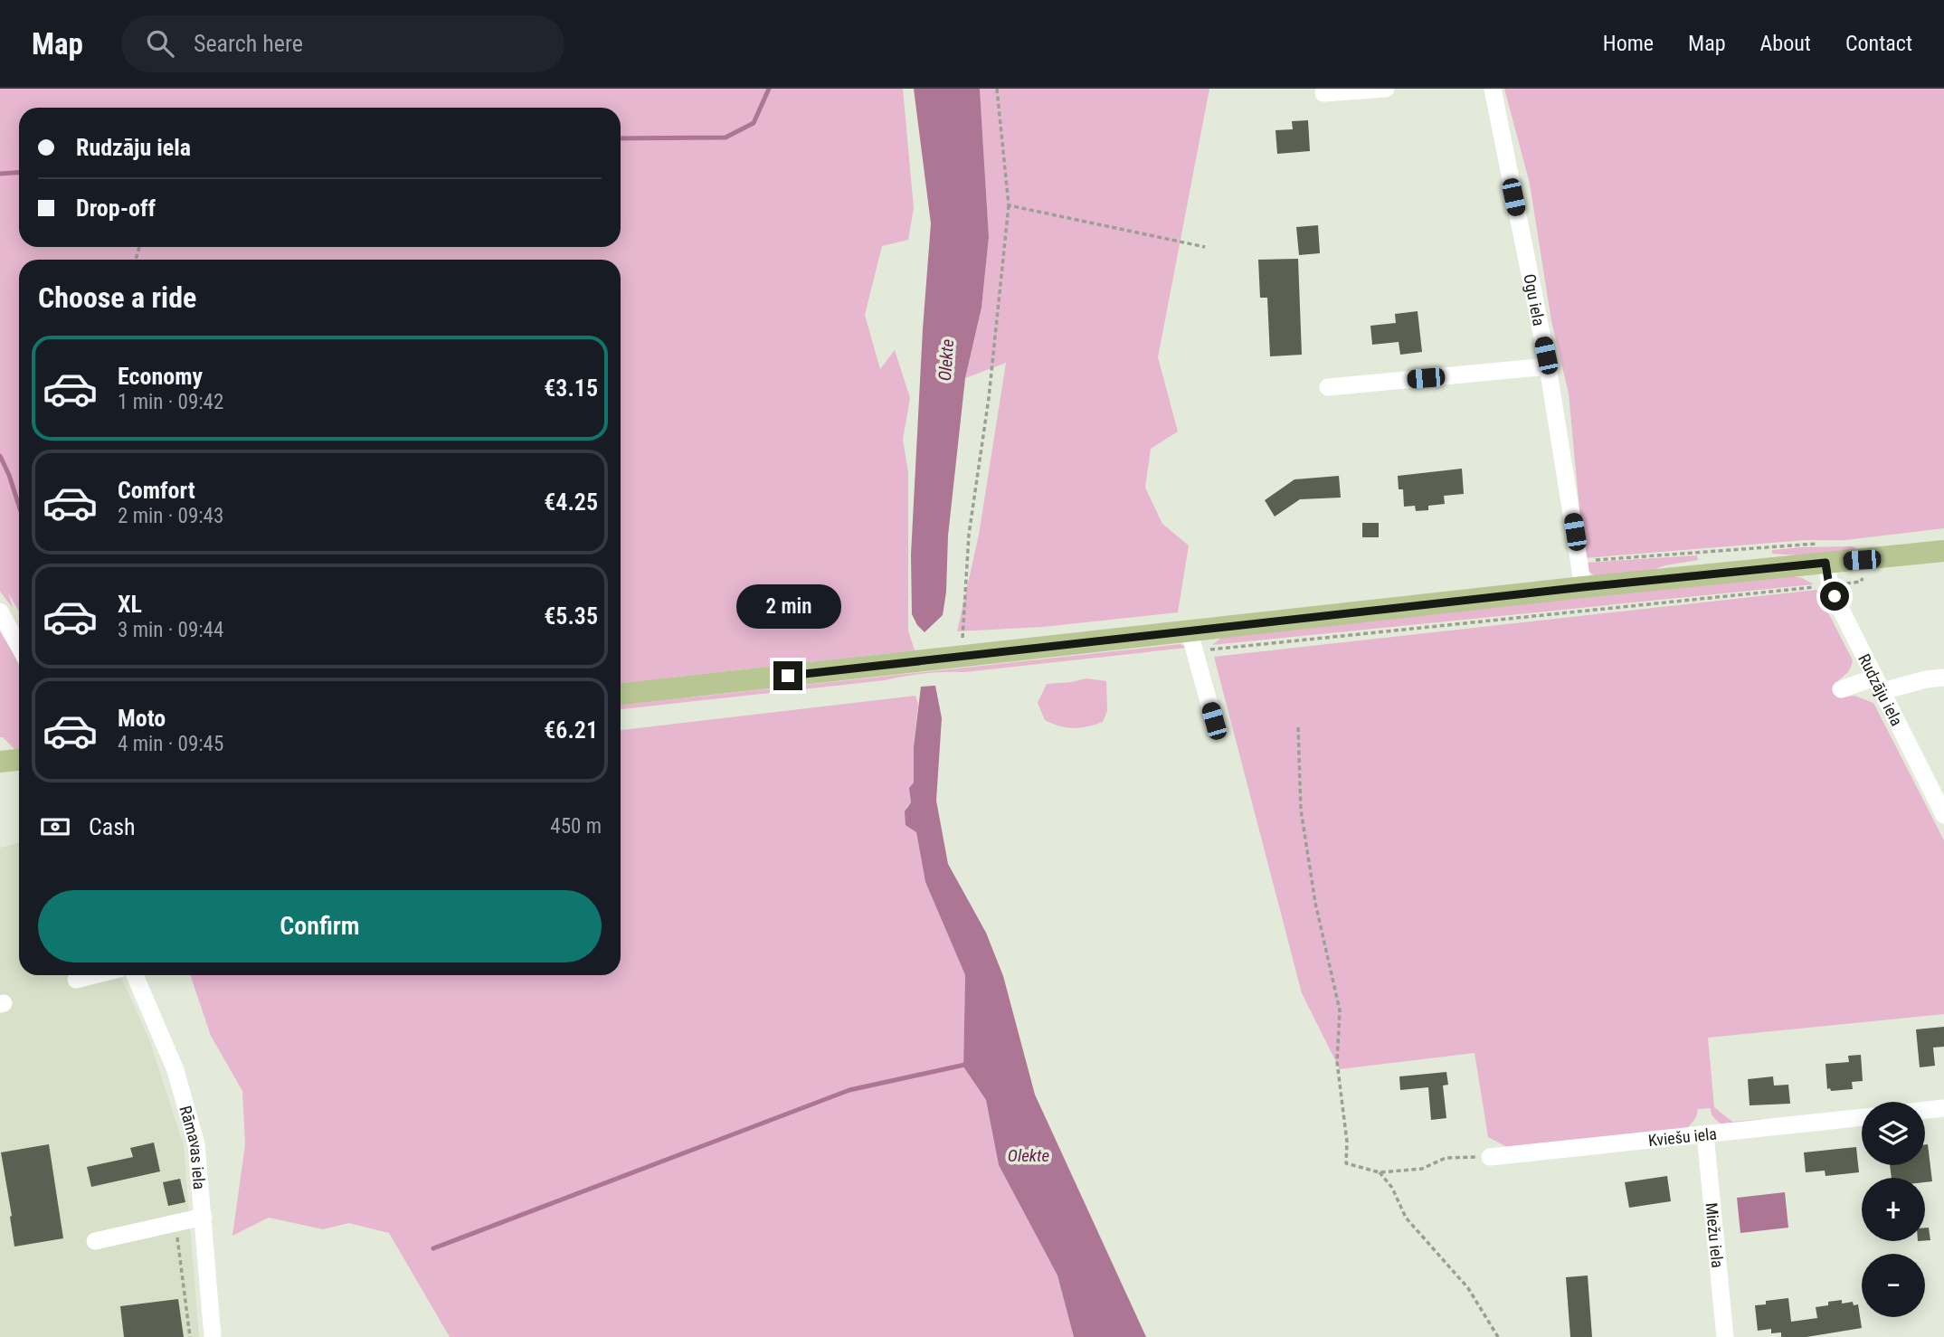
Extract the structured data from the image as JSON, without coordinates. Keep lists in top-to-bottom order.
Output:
{
  "streets": {
    "street": [
      "Ogu iela",
      "Rudzāju iela",
      "Kviešu iela",
      "Rāmavas iela",
      "Miežu iela"
    ]
  },
  "crossings": [
    ["Kviešu iela", "Miežu iela"]
  ],
  "water": ["Olekte"],
  "page": {
    "header": "Map",
    "search": "Search here",
    "nav": [
      "Home",
      "Map",
      "About",
      "Contact"
    ],
    "banner": ["Rudzāju iela", "Drop-off"],
    "heading": "Choose a ride",
    "list": [
      {
        "name": "Economy",
        "note": "1 min · 09:42",
        "value": "€3.15"
      },
      {
        "name": "Comfort",
        "note": "2 min · 09:43",
        "value": "€4.25"
      },
      {
        "name": "XL",
        "note": "3 min · 09:44",
        "value": "€5.35"
      },
      {
        "name": "Moto",
        "note": "4 min · 09:45",
        "value": "€6.21"
      }
    ],
    "bubble": "2 min",
    "pay": ["Cash", "450 m"],
    "buttons": "Confirm",
    "map_buttons": ["+", "−"]
  }
}
